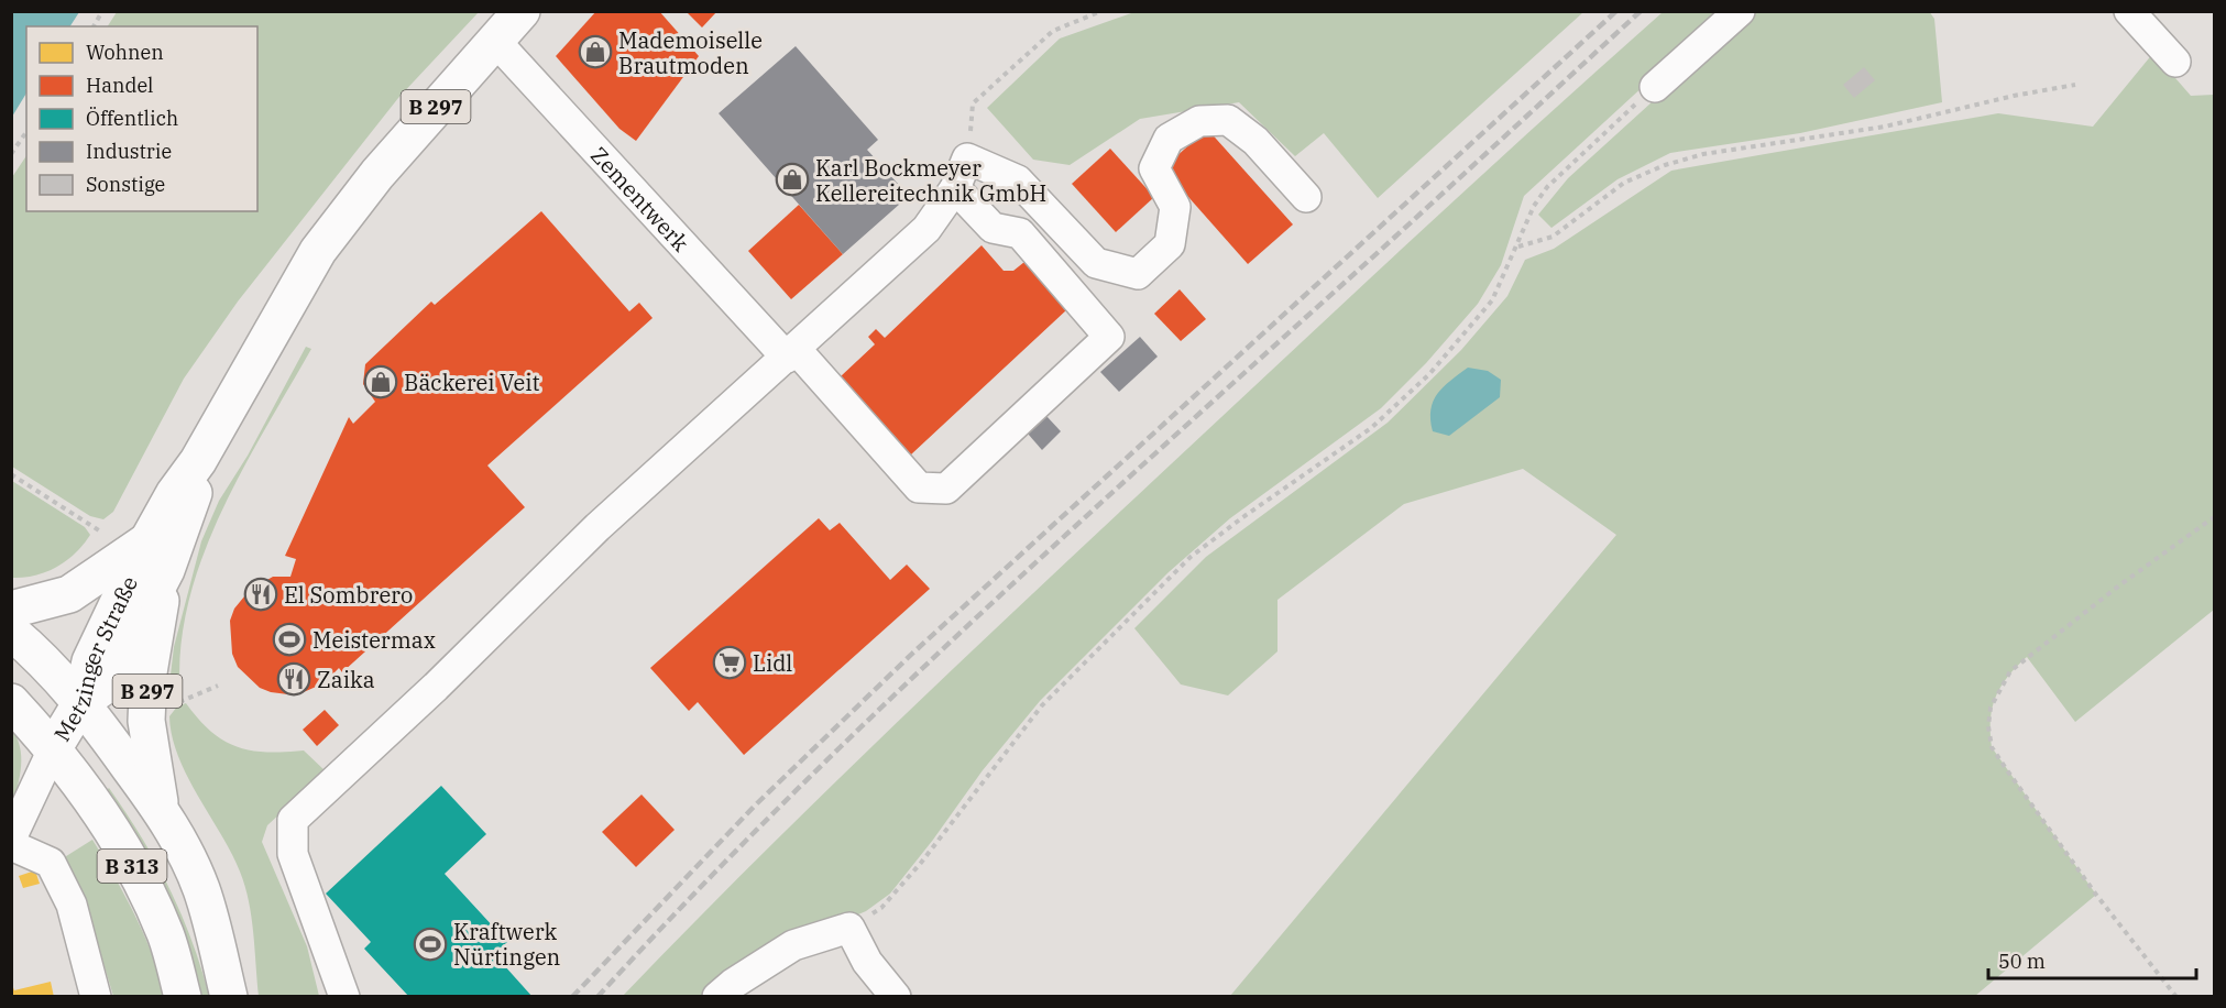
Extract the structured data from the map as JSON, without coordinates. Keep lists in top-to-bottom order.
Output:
{
  "streets": {
    "main road": ["B 297", "Metzinger Straße", "B 313"],
    "street": ["Zementwerk"]
  },
  "crossings": [
    ["B 297", "Metzinger Straße"],
    ["B 297", "B 313"],
    ["Zementwerk", "Metzinger Straße"],
    ["Metzinger Straße", "B 313"]
  ],
  "places": {
    "shop": ["Mademoiselle Brautmoden", "Karl Bockmeyer Kellereitechnik GmbH", "Bäckerei Veit"],
    "restaurant": ["El Sombrero", "Zaika"],
    "sports": ["Meistermax", "Kraftwerk Nürtingen"],
    "supermarket": ["Lidl"]
  },
  "legend": [
    "Wohnen",
    "Handel",
    "Öffentlich",
    "Industrie",
    "Sonstige"
  ],
  "scale_bar": "50 m"
}
